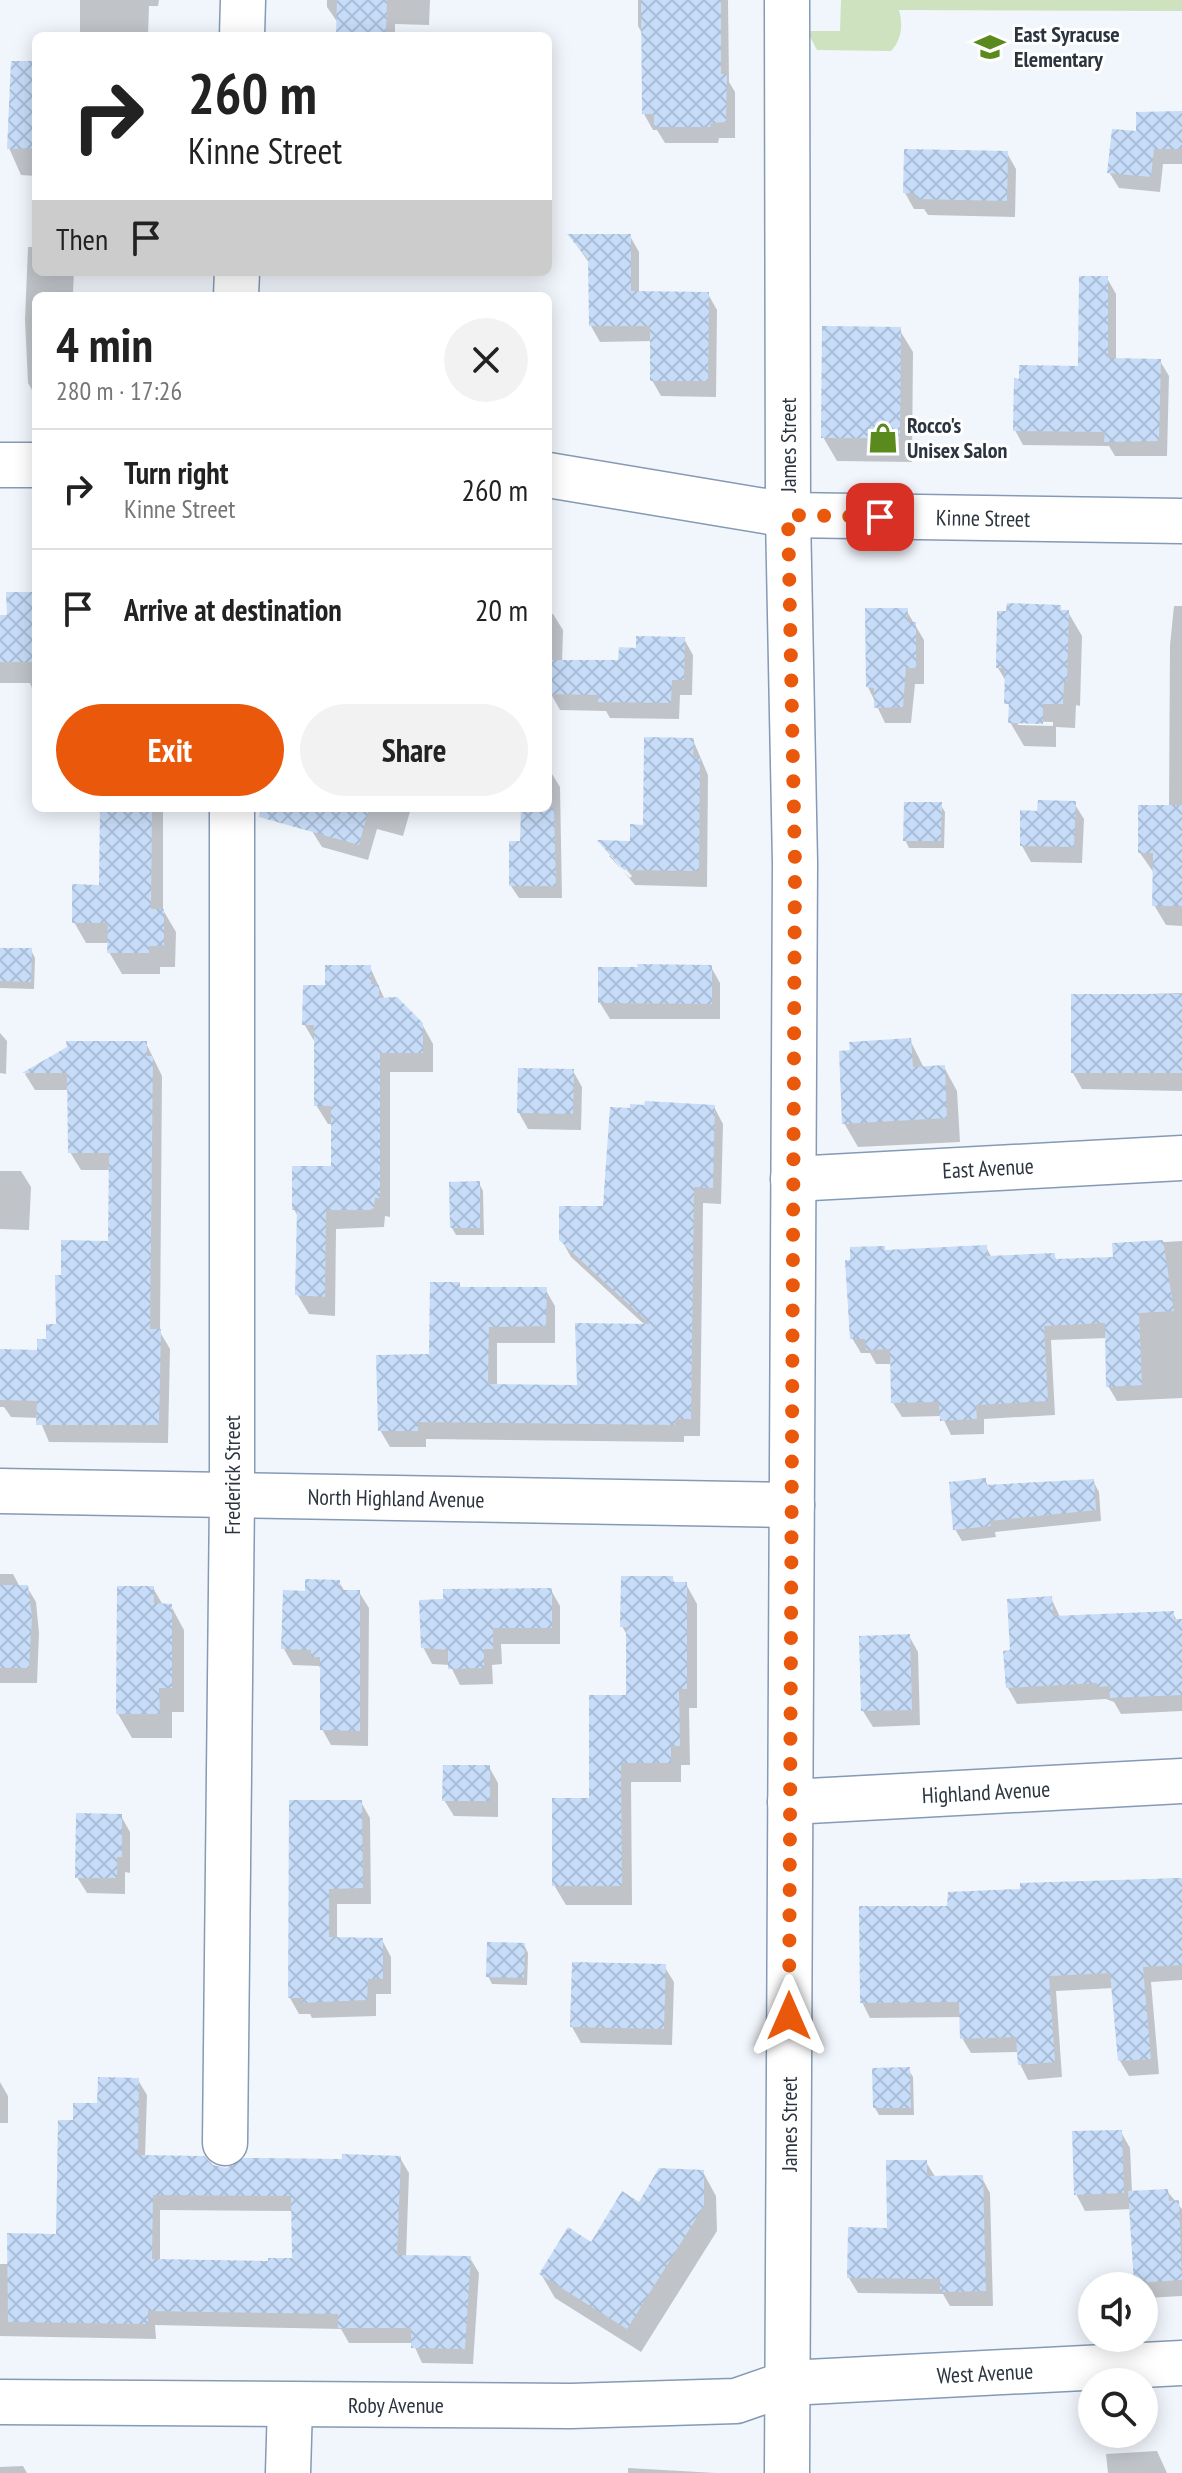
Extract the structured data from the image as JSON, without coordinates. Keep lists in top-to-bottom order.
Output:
{
  "streets": {
    "street": [
      "James Street",
      "Kinne Street",
      "East Avenue",
      "Frederick Street",
      "North Highland Avenue",
      "Highland Avenue",
      "West Avenue",
      "Roby Avenue"
    ]
  },
  "crossings": [
    ["James Street", "Kinne Street"],
    ["James Street", "East Avenue"],
    ["James Street", "North Highland Avenue"],
    ["James Street", "Highland Avenue"],
    ["James Street", "West Avenue"],
    ["James Street", "Roby Avenue"],
    ["Frederick Street", "North Highland Avenue"],
    ["West Avenue", "Roby Avenue"]
  ],
  "places": {
    "school or university": ["East Syracuse Elementary"],
    "shop": ["Rocco's Unisex Salon"]
  },
  "page": {
    "turn": ["260 m", "Kinne Street"],
    "then": "Then",
    "heading": ["4 min", "280 m · 17:26"],
    "list": [
      {
        "name": "Turn right",
        "note": "Kinne Street",
        "value": "260 m"
      },
      {
        "name": "Arrive at destination",
        "value": "20 m"
      }
    ],
    "buttons": ["Exit", "Share"]
  }
}
